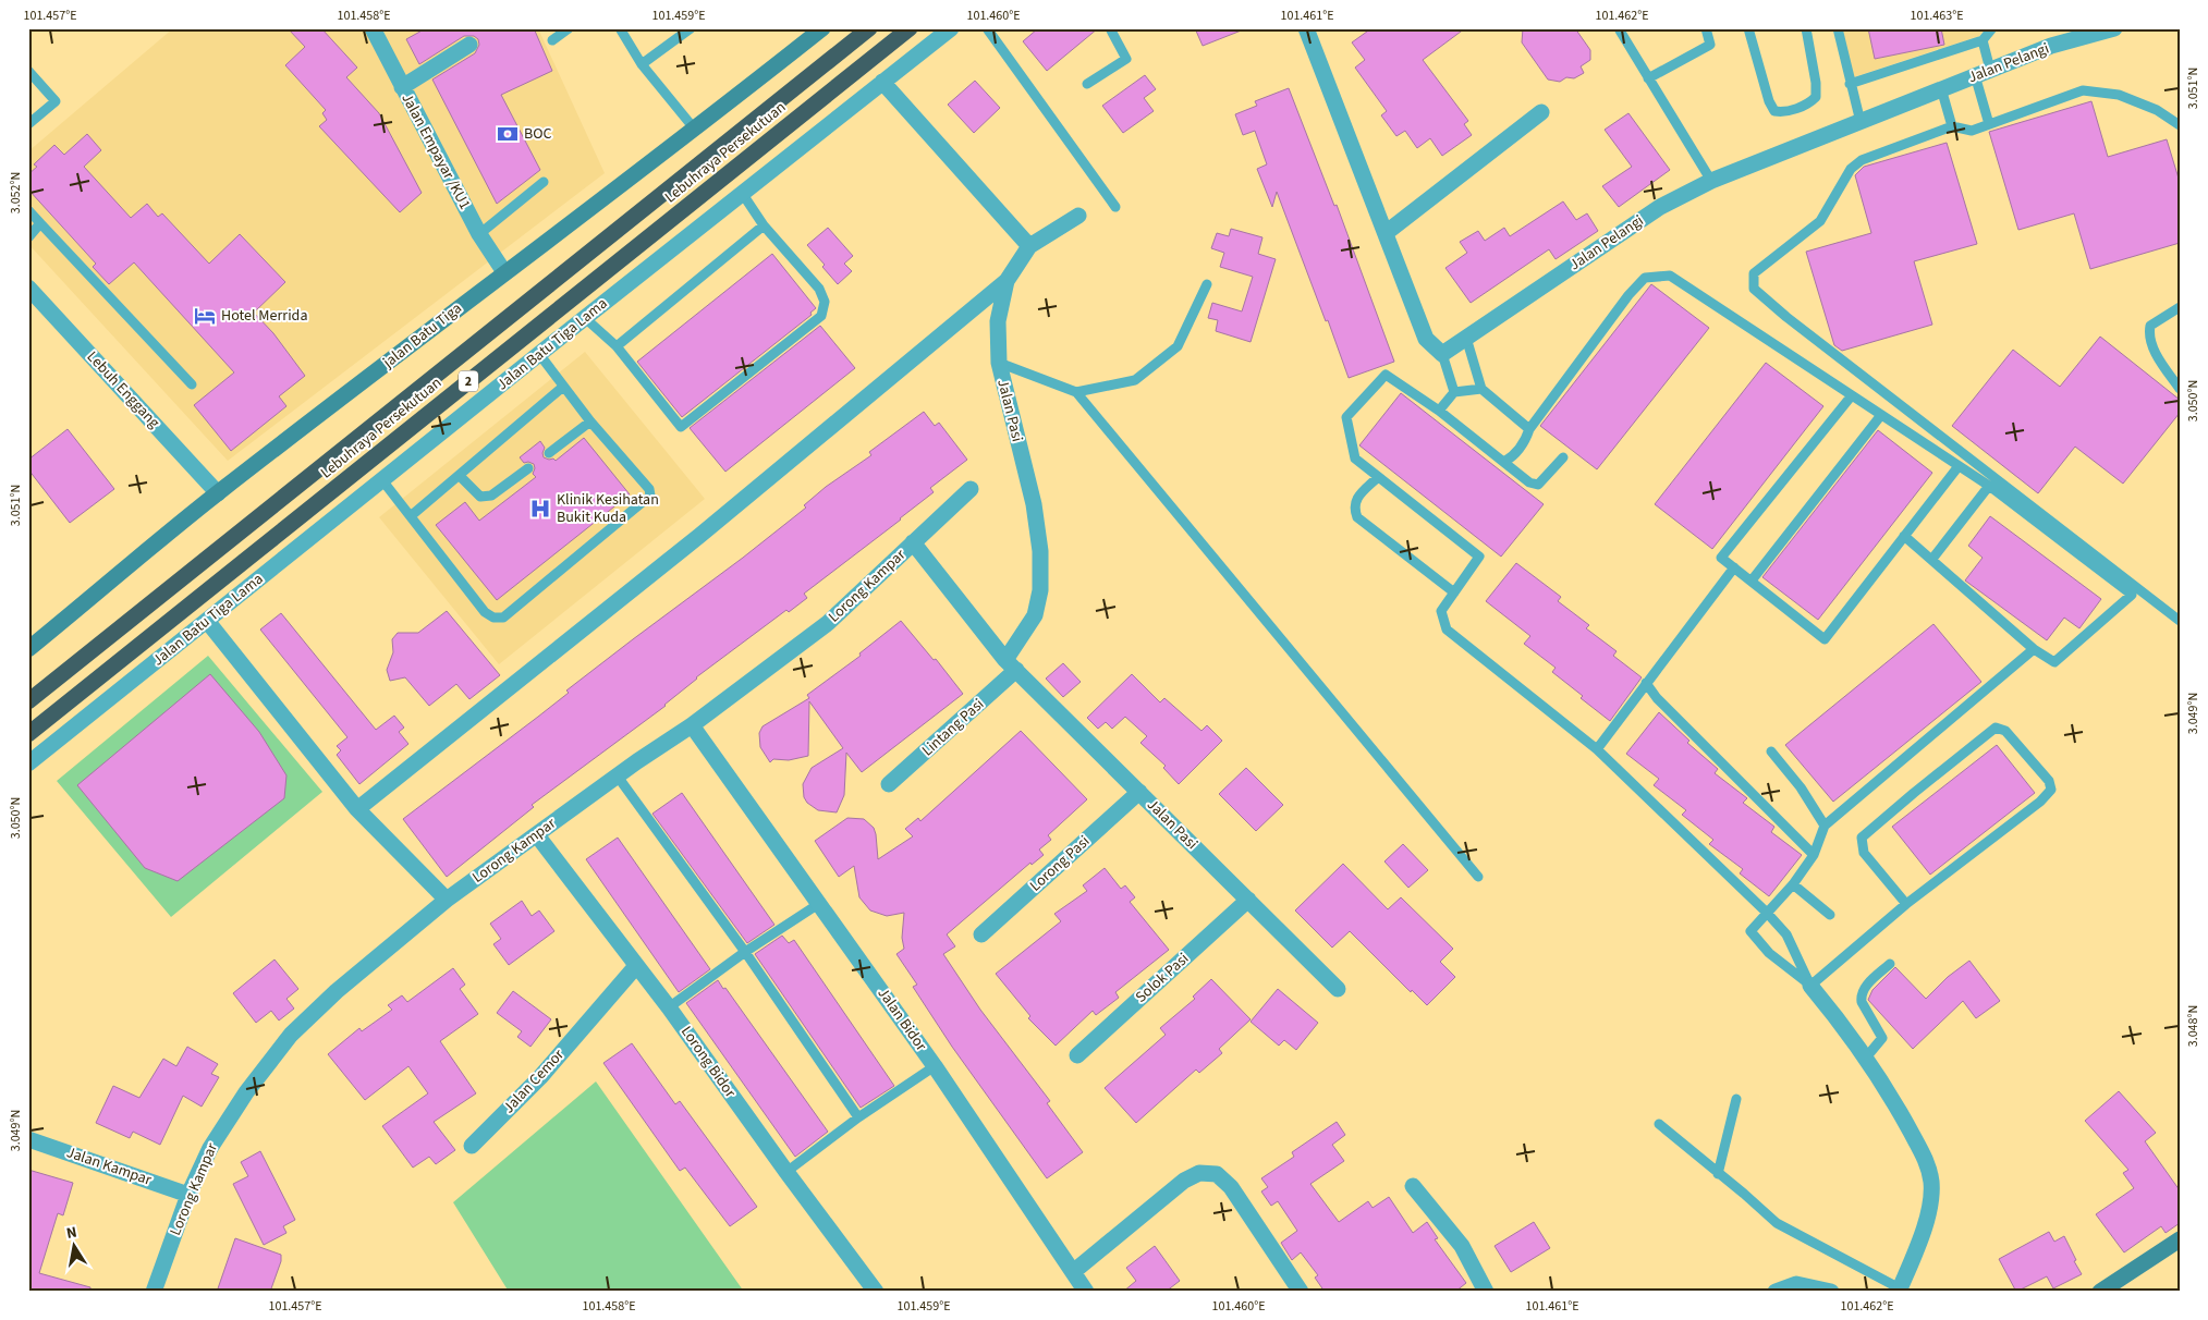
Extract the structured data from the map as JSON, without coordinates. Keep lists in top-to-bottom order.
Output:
{
  "streets": {
    "highway": ["Lebuhraya Persekutuan", "2"],
    "street": [
      "Jalan Pelangi",
      "Jalan Empayar /KU1",
      "jalan Batu Tiga",
      "Jalan Batu Tiga Lama",
      "Lebuh Enggang",
      "Jalan Pasi",
      "Lorong Kampar",
      "Lintang Pasi",
      "Lorong Pasi",
      "Solok Pasi",
      "Jalan Bidor",
      "Lorong Bidor",
      "Jalan Cemor",
      "Jalan Kampar"
    ]
  },
  "crossings": [
    ["Jalan Empayar /KU1", "jalan Batu Tiga"],
    ["jalan Batu Tiga", "Lebuh Enggang"],
    ["Jalan Pasi", "Lorong Kampar"],
    ["Jalan Pasi", "Lintang Pasi"],
    ["Jalan Pasi", "Lorong Pasi"],
    ["Jalan Pasi", "Solok Pasi"],
    ["Lorong Kampar", "Jalan Bidor"],
    ["Lorong Kampar", "Lorong Bidor"],
    ["Lorong Kampar", "Jalan Kampar"],
    ["Lorong Bidor", "Jalan Cemor"]
  ],
  "places": {
    "bank": ["BOC"],
    "hotel": ["Hotel Merrida"],
    "hospital": ["Klinik Kesihatan Bukit Kuda"]
  },
  "north": "top",
  "coordinates": [
    "101.457°E",
    "101.458°E",
    "101.459°E",
    "101.460°E",
    "101.461°E",
    "101.462°E",
    "101.463°E",
    "3.051°N",
    "3.052°N",
    "3.050°N",
    "3.049°N",
    "3.048°N"
  ]
}
